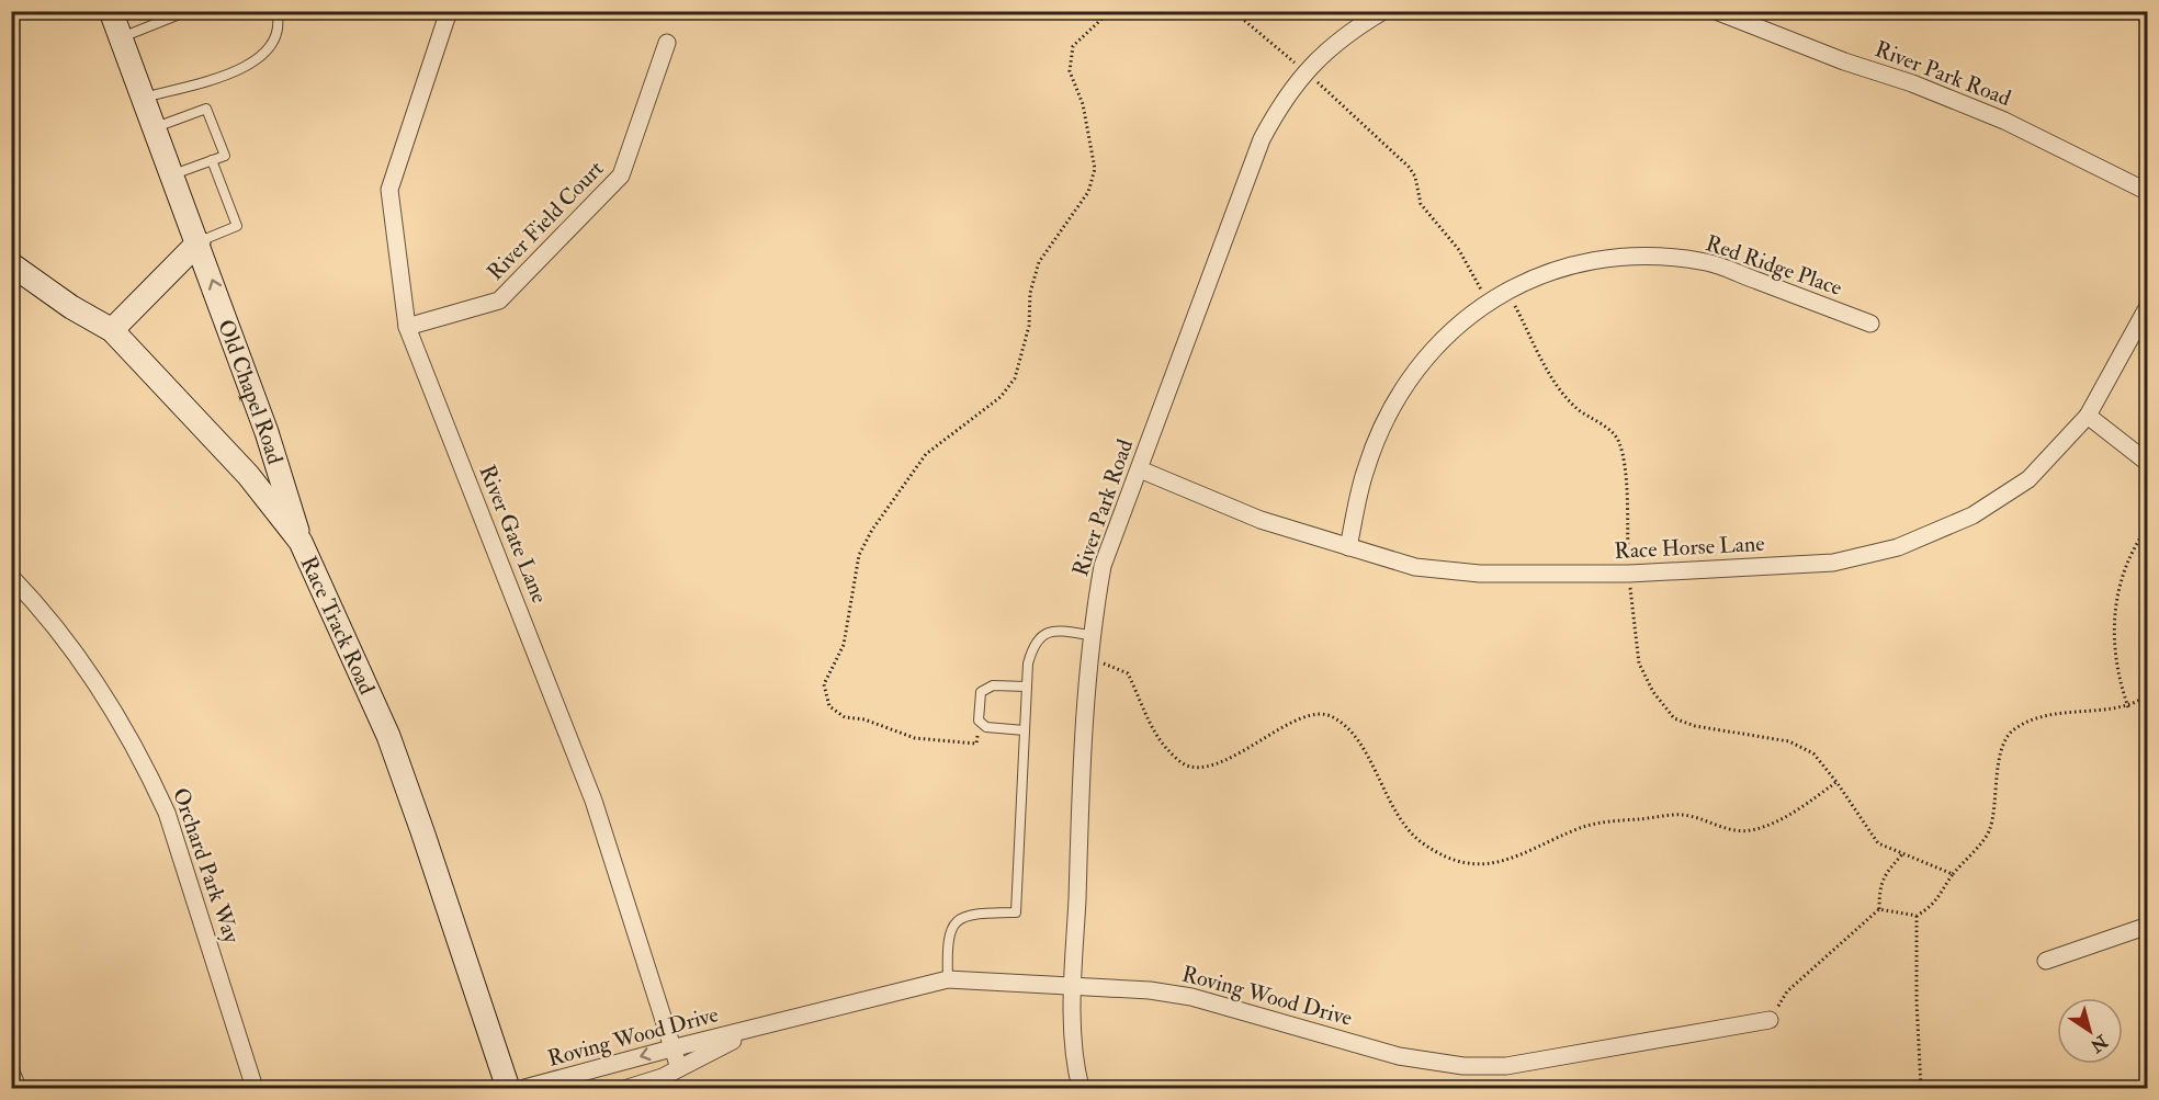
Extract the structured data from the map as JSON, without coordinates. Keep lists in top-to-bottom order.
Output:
{
  "streets": {
    "street": [
      "River Park Road",
      "River Field Court",
      "Red Ridge Place",
      "Old Chapel Road",
      "River Gate Lane",
      "Race Horse Lane",
      "Race Track Road",
      "Orchard Park Way",
      "Roving Wood Drive"
    ]
  },
  "crossings": [
    ["River Park Road", "Race Horse Lane"],
    ["River Park Road", "Roving Wood Drive"],
    ["River Field Court", "River Gate Lane"],
    ["Red Ridge Place", "Race Horse Lane"],
    ["Old Chapel Road", "Race Track Road"],
    ["River Gate Lane", "Roving Wood Drive"]
  ],
  "one_way": ["Old Chapel Road"],
  "north": "bottom right"
}
